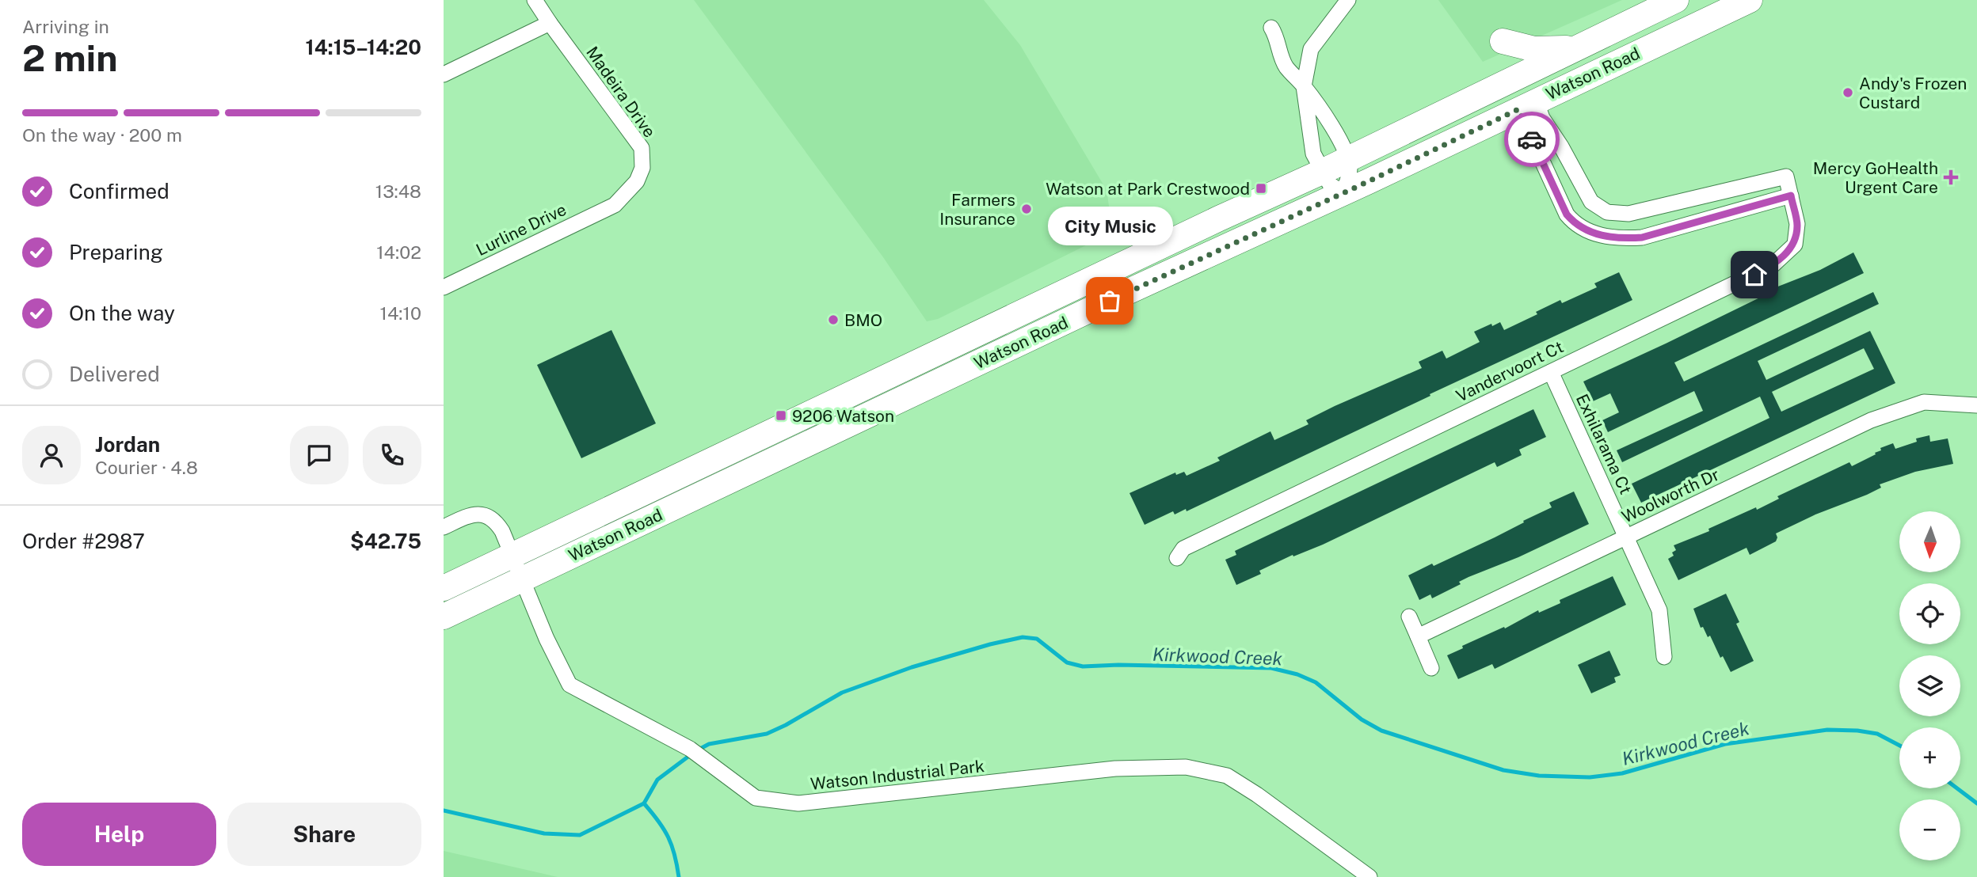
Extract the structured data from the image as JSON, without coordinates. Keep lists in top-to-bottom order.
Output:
{
  "streets": {
    "main road": ["Watson Road"],
    "street": [
      "Madeira Drive",
      "Lurline Drive",
      "Vandervoort Ct",
      "Exhilarama Ct",
      "Woolworth Dr",
      "Watson Industrial Park"
    ]
  },
  "crossings": [
    ["Watson Road", "Vandervoort Ct"],
    ["Watson Road", "Watson Industrial Park"],
    ["Madeira Drive", "Lurline Drive"],
    ["Vandervoort Ct", "Exhilarama Ct"],
    ["Exhilarama Ct", "Woolworth Dr"]
  ],
  "water": ["Kirkwood Creek"],
  "places": {
    "other": [
      "Andy's Frozen Custard",
      "Farmers Insurance",
      "City Music",
      "BMO"
    ],
    "health": ["Mercy GoHealth Urgent Care"],
    "transit": ["Watson at Park Crestwood", "9206 Watson"]
  },
  "north": "bottom",
  "page": {
    "heading": ["2 min", "Arriving in", "14:15–14:20"],
    "panel": [
      "Jordan",
      "Courier · 4.8",
      "Order #2987",
      "$42.75"
    ],
    "bar": "On the way · 200 m",
    "list": [
      ["Confirmed", "13:48"],
      ["Preparing", "14:02"],
      ["On the way", "14:10"],
      "Delivered"
    ],
    "bubble": "City Music",
    "map_buttons": ["+", "−"],
    "buttons": ["Help", "Share"]
  }
}
